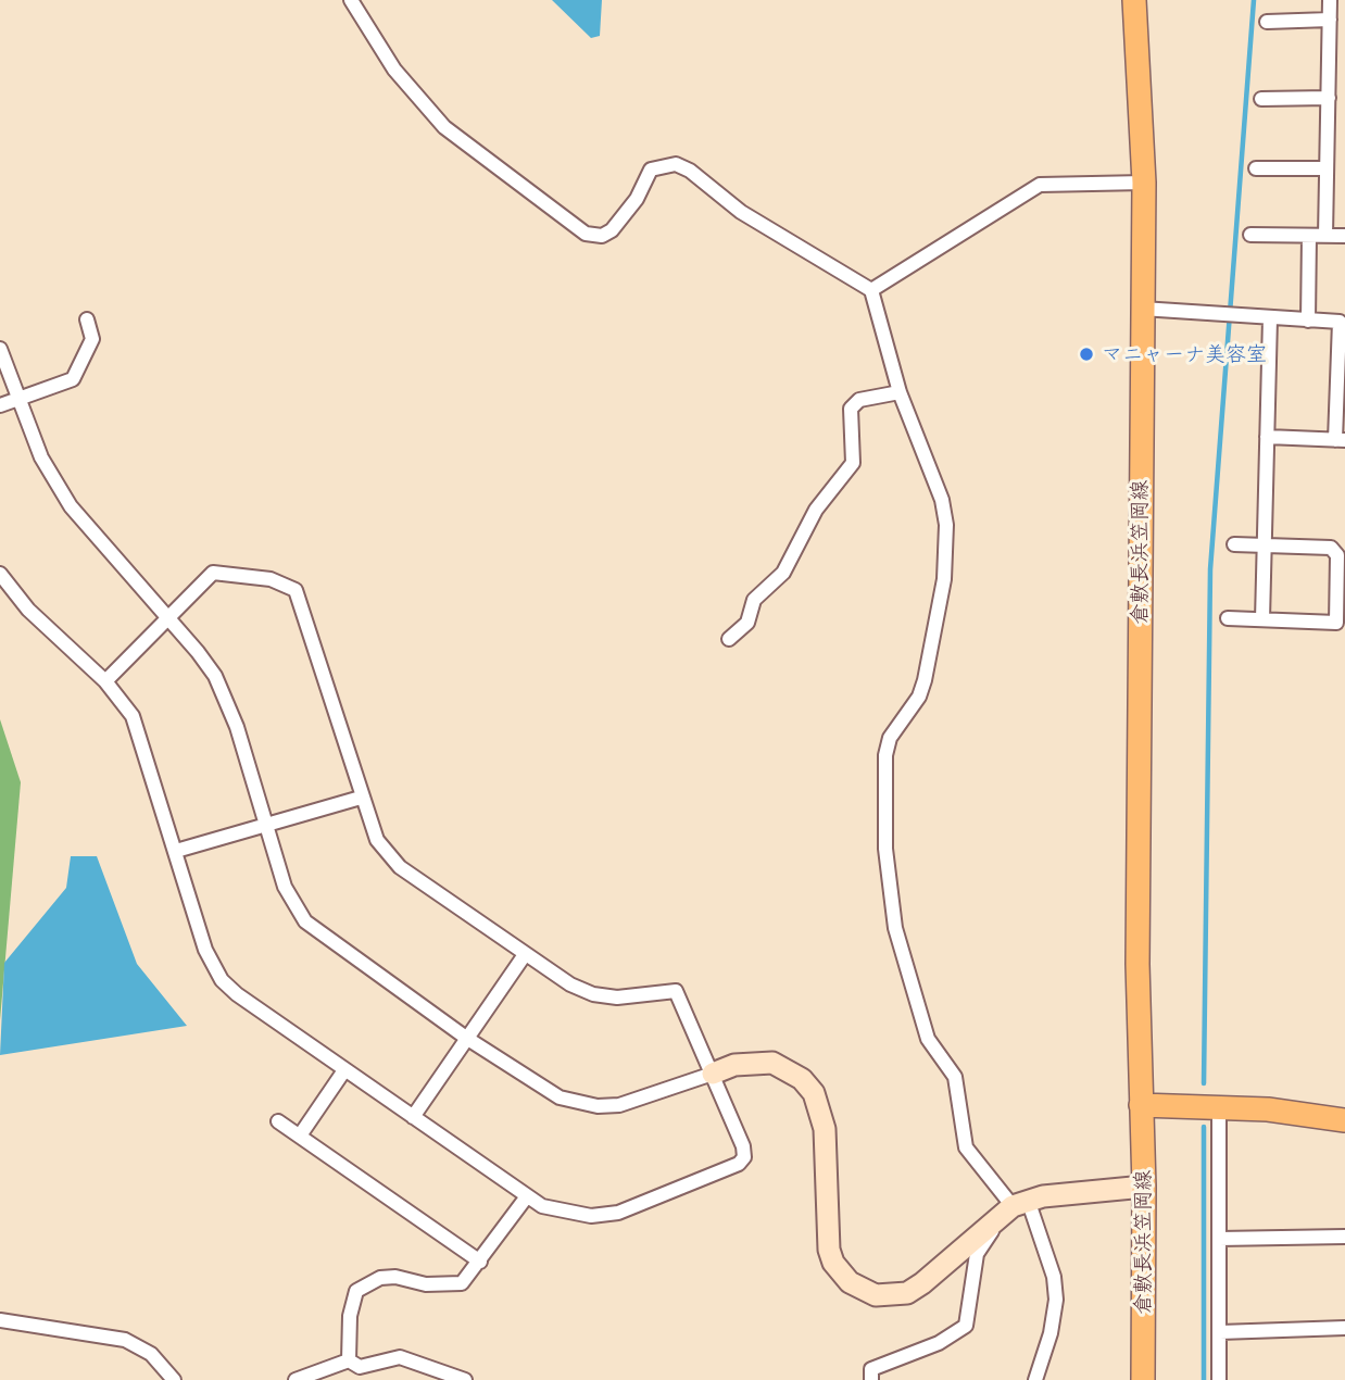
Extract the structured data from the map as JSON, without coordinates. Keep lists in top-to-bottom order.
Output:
{
  "streets": {
    "main road": ["倉敷長浜笠岡線"]
  },
  "places": ["マニャーナ美容室"]
}
